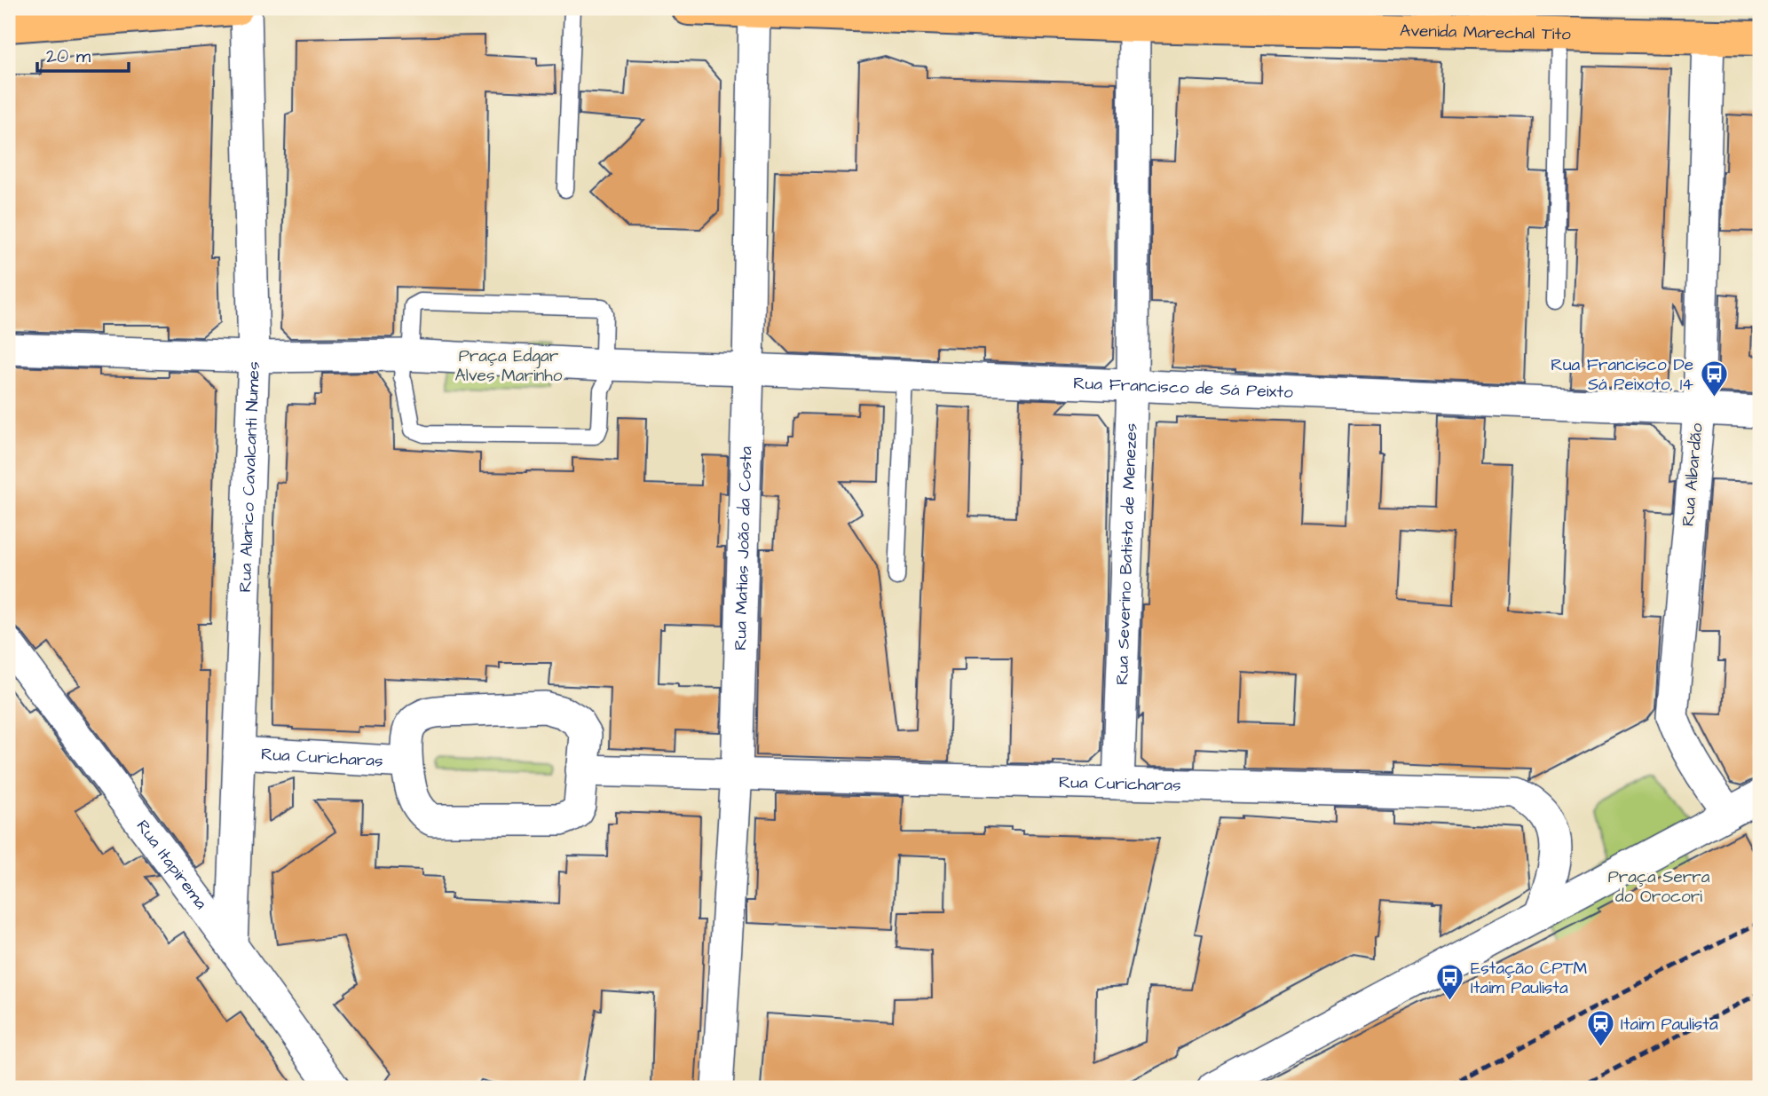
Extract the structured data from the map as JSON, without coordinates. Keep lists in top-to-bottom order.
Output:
{
  "streets": {
    "main road": ["Avenida Marechal Tito"],
    "street": [
      "Rua Francisco de Sá Peixto",
      "Rua Albardão",
      "Rua Alarico Cavalcanti Numes",
      "Rua Matias João da Costa",
      "Rua Severino Batista de Menezes",
      "Rua Curicharas",
      "Rua Itapirema"
    ]
  },
  "crossings": [
    ["Avenida Marechal Tito", "Rua Albardão"],
    ["Avenida Marechal Tito", "Rua Matias João da Costa"],
    ["Avenida Marechal Tito", "Rua Severino Batista de Menezes"],
    ["Rua Francisco de Sá Peixto", "Rua Albardão"],
    ["Rua Francisco de Sá Peixto", "Rua Alarico Cavalcanti Numes"],
    ["Rua Francisco de Sá Peixto", "Rua Matias João da Costa"],
    ["Rua Francisco de Sá Peixto", "Rua Severino Batista de Menezes"],
    ["Rua Alarico Cavalcanti Numes", "Rua Curicharas"],
    ["Rua Alarico Cavalcanti Numes", "Rua Itapirema"],
    ["Rua Matias João da Costa", "Rua Curicharas"],
    ["Rua Severino Batista de Menezes", "Rua Curicharas"]
  ],
  "parks": ["Praça Edgar Alves Marinho", "Praça Serra do Orocori"],
  "places": {
    "bus stop": ["Rua Francisco De Sá Peixoto, 14", "Estação CPTM Itaim Paulista"],
    "station": ["Itaim Paulista"]
  },
  "scale_bar": "20 m"
}
